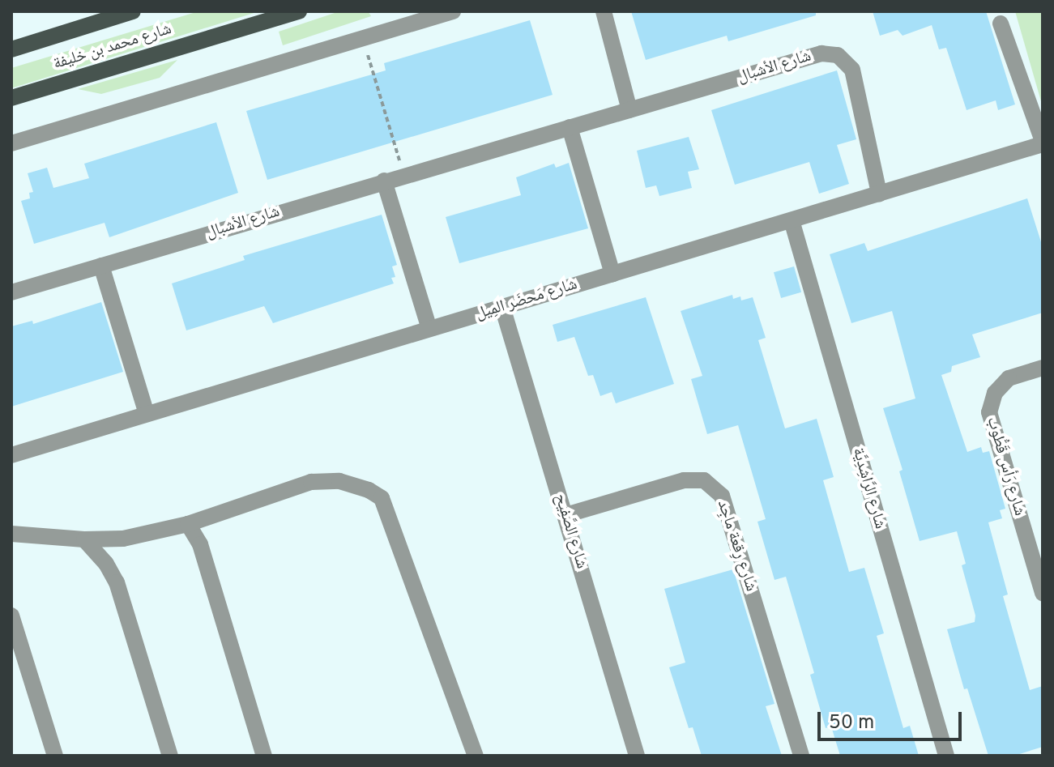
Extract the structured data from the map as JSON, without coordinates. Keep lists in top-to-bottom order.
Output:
{
  "streets": {
    "main road": ["شارع محمد بن خليفة"],
    "street": [
      "شارع الأشبال",
      "شارع مَحضَر المِيل",
      "شارع رَأس قَطُّوب",
      "شارع الرَّاشِدِيَّة",
      "شارع الصَّفِيح",
      "شارع رِقعة ماجِد"
    ]
  },
  "crossings": [
    ["شارع الأشبال", "شارع مَحضَر المِيل"],
    ["شارع مَحضَر المِيل", "شارع الرَّاشِدِيَّة"],
    ["شارع مَحضَر المِيل", "شارع الصَّفِيح"],
    ["شارع الصَّفِيح", "شارع رِقعة ماجِد"]
  ],
  "scale_bar": "50 m"
}
